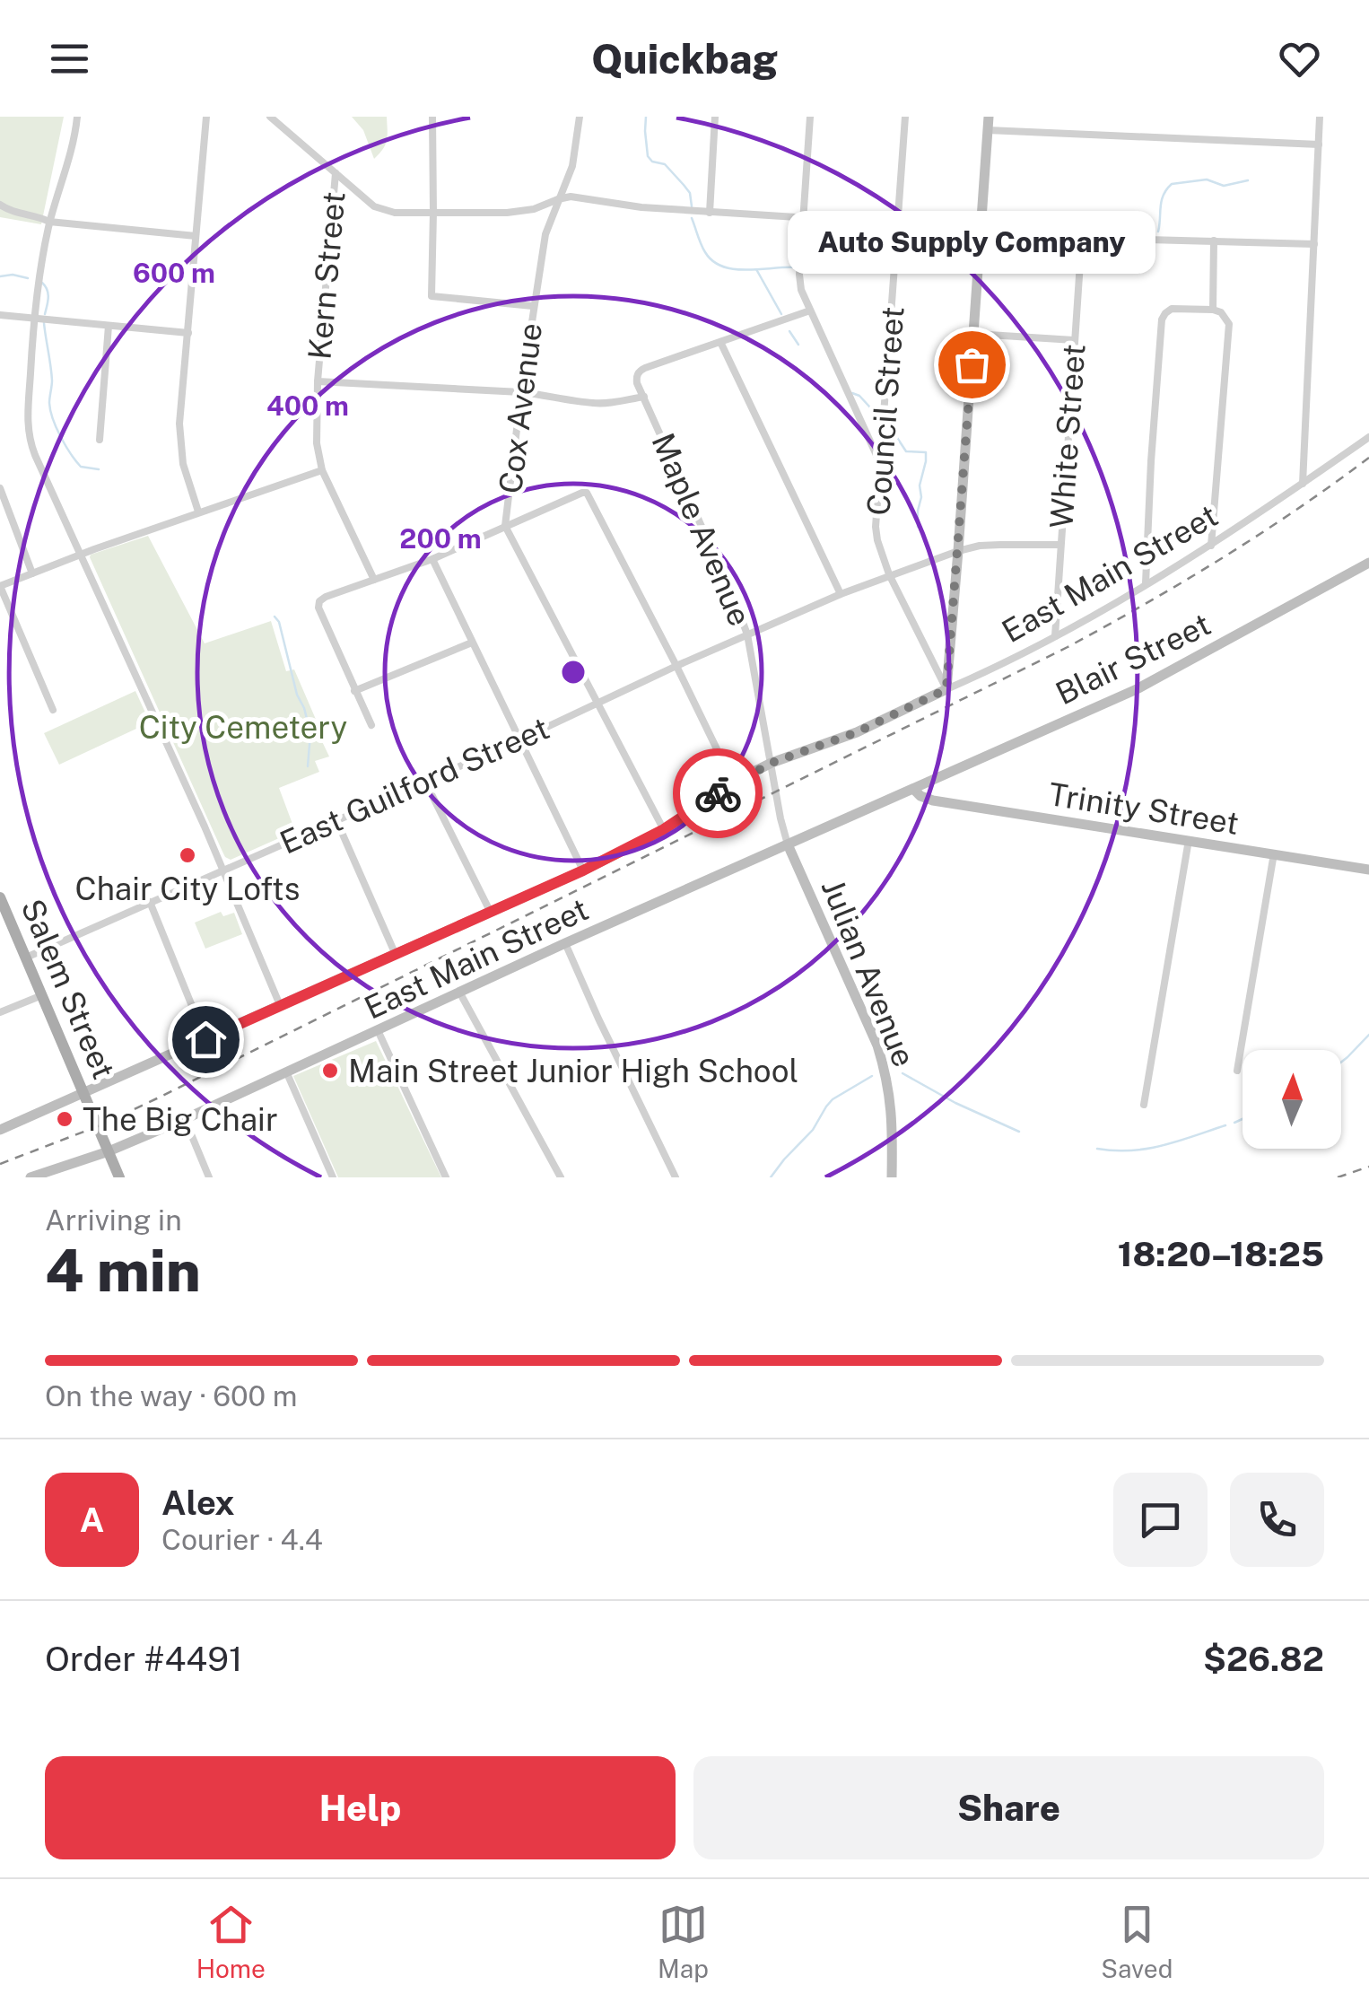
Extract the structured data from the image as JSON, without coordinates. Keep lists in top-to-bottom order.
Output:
{
  "streets": {
    "main road": ["Salem Street"],
    "street": [
      "Kern Street",
      "Cox Avenue",
      "Council Street",
      "White Street",
      "Maple Avenue",
      "East Main Street",
      "Blair Street",
      "East Guilford Street",
      "Trinity Street",
      "Julian Avenue"
    ]
  },
  "crossings": [
    ["Cox Avenue", "East Main Street"],
    ["Cox Avenue", "East Guilford Street"],
    ["Council Street", "East Main Street"],
    ["Council Street", "East Guilford Street"],
    ["White Street", "East Main Street"],
    ["White Street", "East Guilford Street"],
    ["Maple Avenue", "East Main Street"],
    ["Maple Avenue", "East Guilford Street"],
    ["Maple Avenue", "Julian Avenue"],
    ["East Main Street", "Blair Street"],
    ["East Main Street", "Trinity Street"],
    ["East Main Street", "Julian Avenue"],
    ["East Main Street", "Salem Street"],
    ["Blair Street", "Trinity Street"],
    ["East Guilford Street", "Salem Street"]
  ],
  "parks": ["City Cemetery"],
  "places": [
    "Auto Supply Company",
    "Chair City Lofts",
    "Main Street Junior High School",
    "The Big Chair"
  ],
  "north": "top",
  "page": {
    "header": "Quickbag",
    "bubble": "Auto Supply Company",
    "heading": ["4 min", "Arriving in", "18:20–18:25"],
    "panel": [
      "Alex",
      "Courier · 4.4",
      "Order #4491",
      "$26.82"
    ],
    "bar": "On the way · 600 m",
    "round": "A",
    "buttons": ["Help", "Share"],
    "tabs": ["Home", "Map", "Saved"]
  },
  "rings": ["600 m", "400 m", "200 m"]
}
